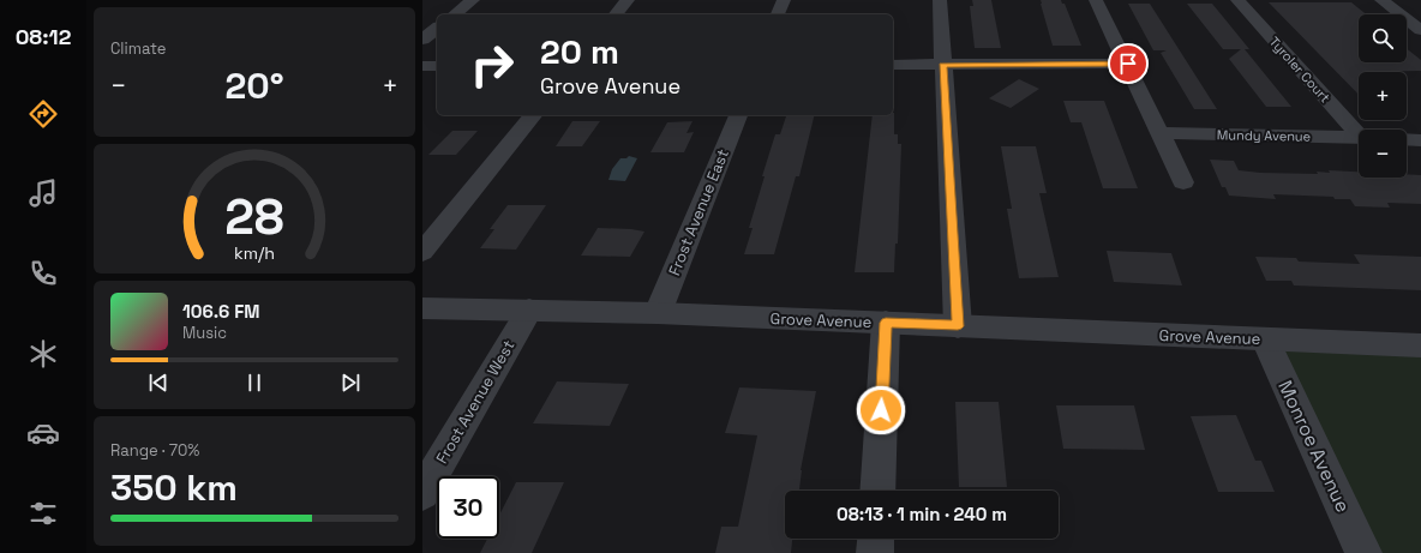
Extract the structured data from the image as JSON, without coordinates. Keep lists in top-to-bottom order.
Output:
{
  "streets": {
    "street": [
      "Tyroler Court",
      "Mundy Avenue",
      "Frost Avenue East",
      "Grove Avenue",
      "Frost Avenue West",
      "Monroe Avenue"
    ]
  },
  "crossings": [
    ["Frost Avenue East", "Grove Avenue"],
    ["Grove Avenue", "Frost Avenue West"],
    ["Grove Avenue", "Monroe Avenue"]
  ],
  "page": {
    "tabs": "08:12",
    "tile": [
      "Climate",
      ["Range · 70%", "350 km"]
    ],
    "map_buttons": ["+", "−"],
    "turn": ["20 m", "Grove Avenue"],
    "heat": ["−", "20°", "+"],
    "song": ["106.6 FM", "Music"],
    "limit": "30",
    "trip": "08:13 · 1 min · 240 m",
    "gauge": ["28", "km/h"]
  }
}
